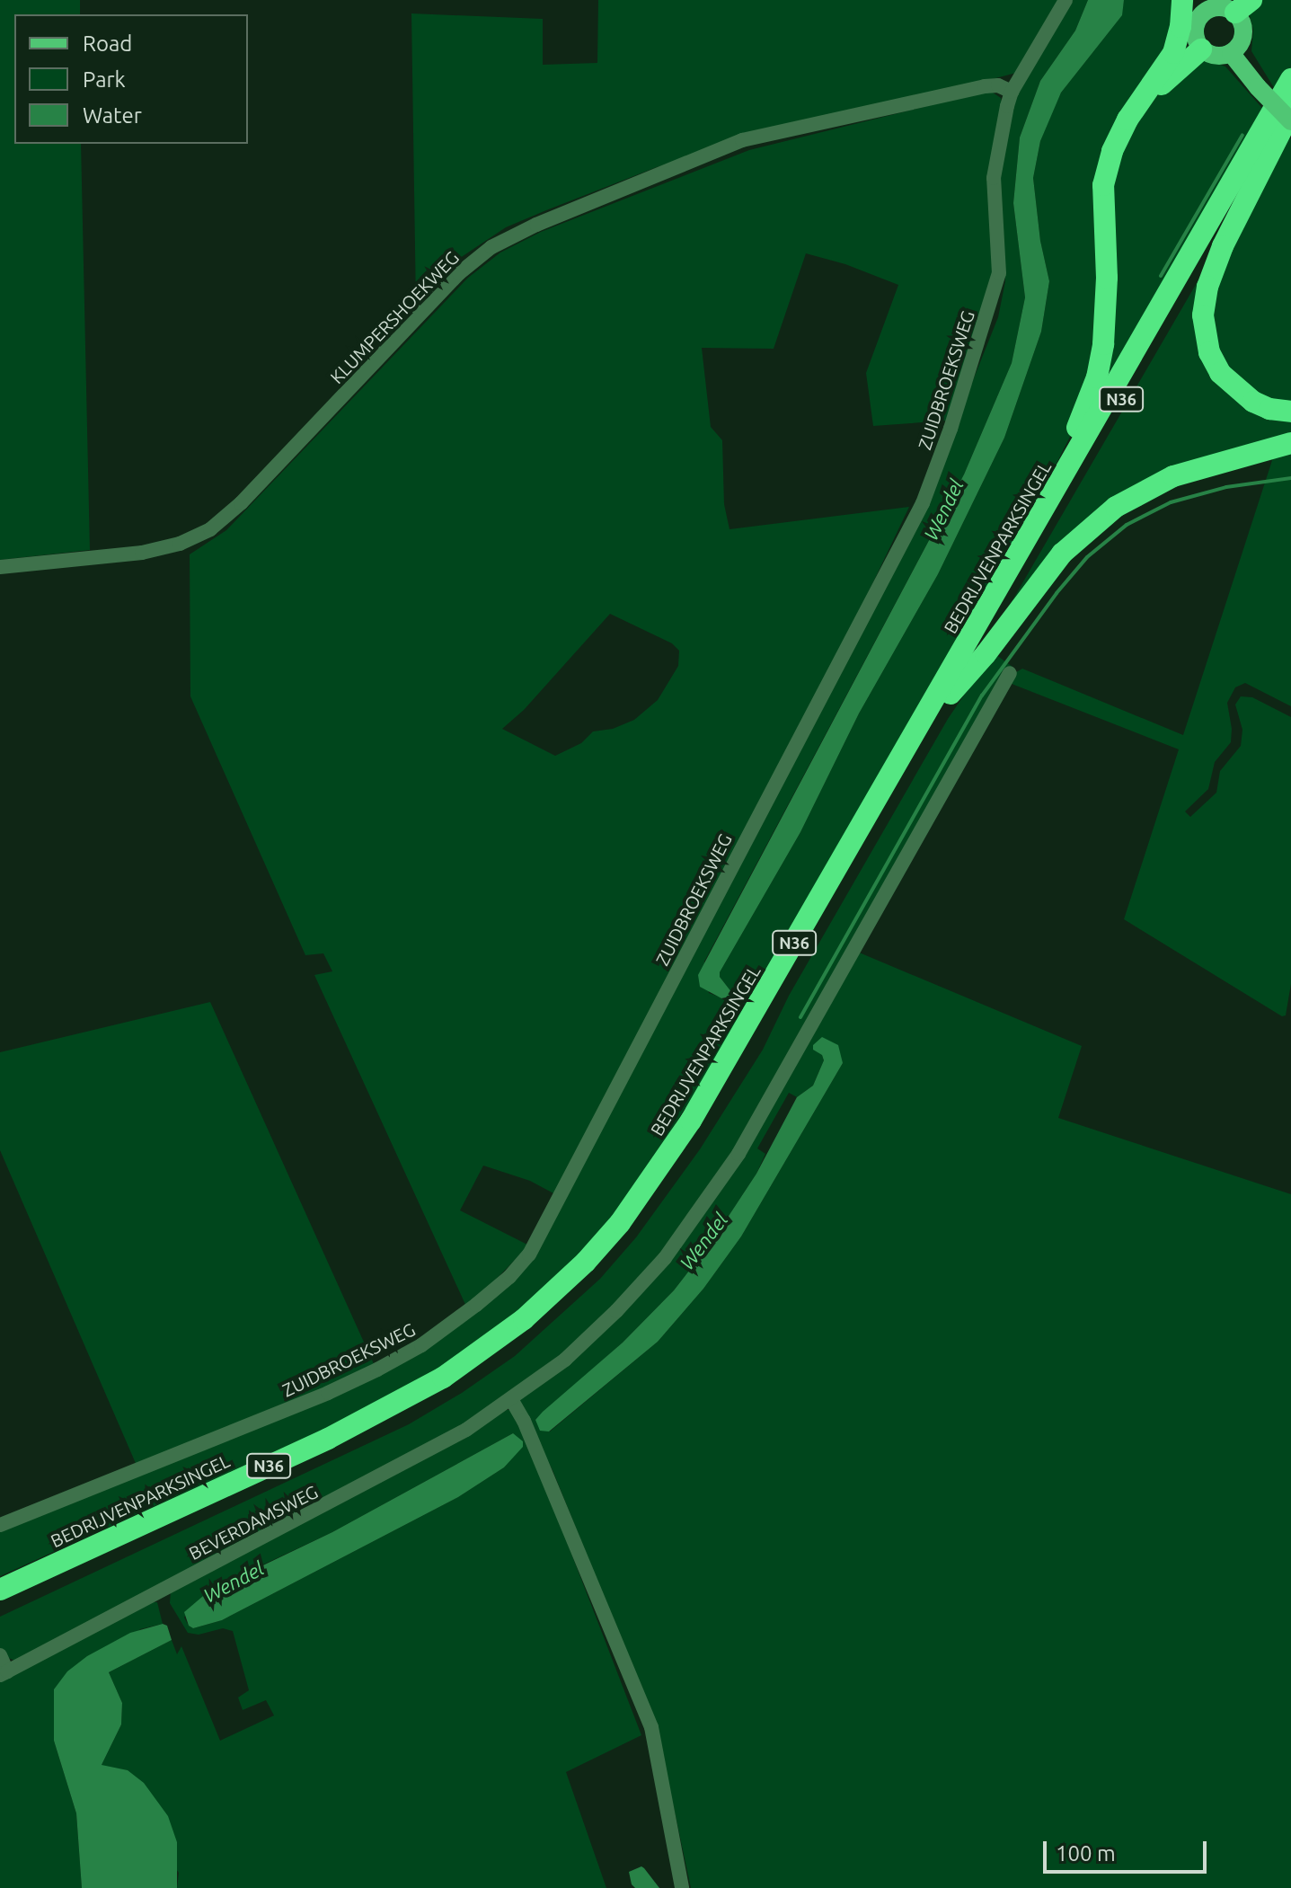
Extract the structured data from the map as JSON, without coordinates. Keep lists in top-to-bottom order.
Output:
{
  "streets": {
    "highway": ["N36", "BEDRIJVENPARKSINGEL"],
    "street": ["KLUMPERSHOEKWEG", "ZUIDBROEKSWEG", "BEVERDAMSWEG"]
  },
  "crossings": [
    ["KLUMPERSHOEKWEG", "ZUIDBROEKSWEG"],
    ["N36", "BEDRIJVENPARKSINGEL"]
  ],
  "water": ["Wendel"],
  "legend": ["Road", "Park", "Water"],
  "scale_bar": "100 m"
}
